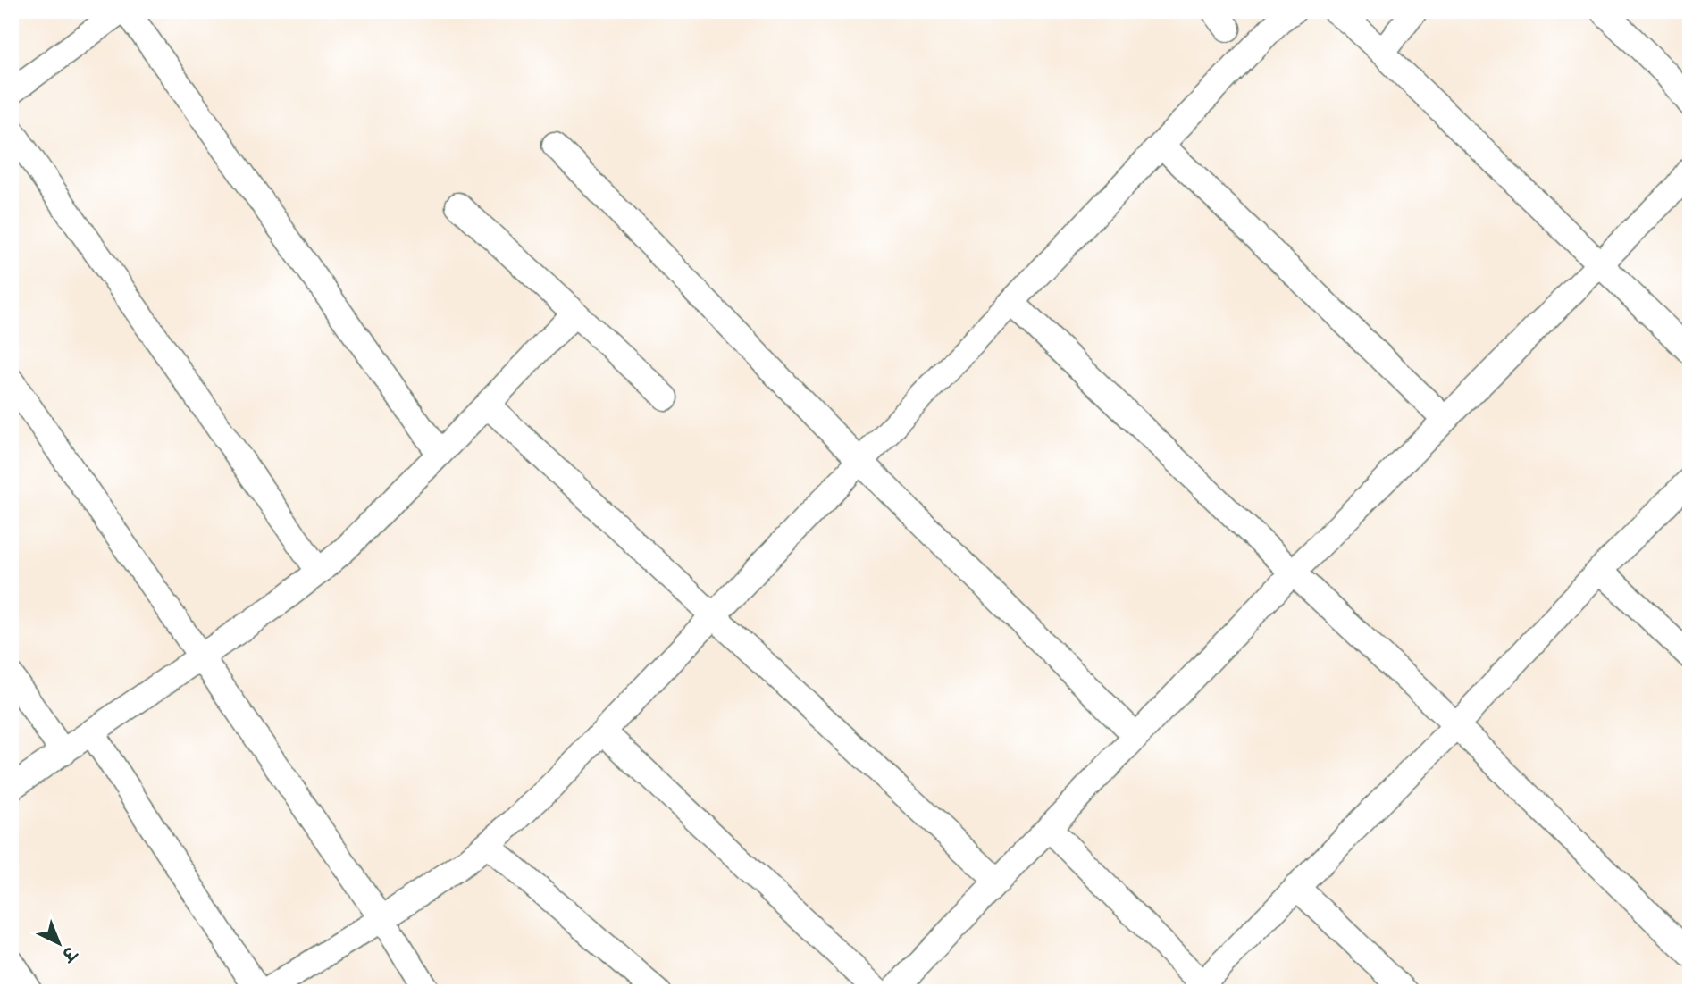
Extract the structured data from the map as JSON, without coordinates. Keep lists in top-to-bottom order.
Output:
{
  "north": "bottom right"
}
